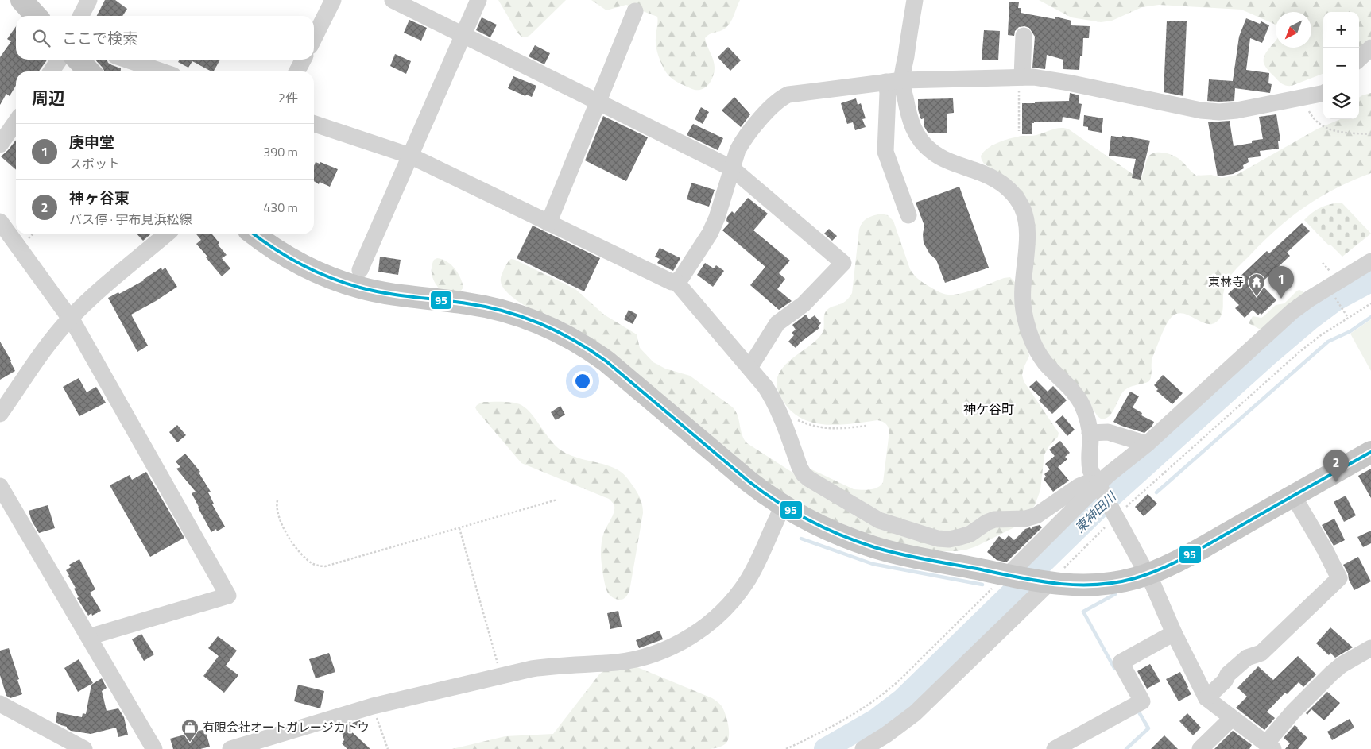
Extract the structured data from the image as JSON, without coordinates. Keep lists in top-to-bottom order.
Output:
{
  "districts": ["神ケ谷町"],
  "water": ["東神田川"],
  "places": {
    "temple": ["東林寺"],
    "shop": ["有限会社オートガレージカトウ"]
  },
  "lines": ["transit line 95"],
  "north": "bottom left",
  "page": {
    "map_buttons": ["+", "−"],
    "search": "ここで検索",
    "heading": ["周辺", "2件"],
    "list": [
      {
        "mark": "1",
        "name": "庚申堂",
        "note": "スポット",
        "value": "390 m"
      },
      {
        "mark": "2",
        "name": "神ヶ谷東",
        "note": "バス停 · 宇布見浜松線",
        "value": "430 m"
      }
    ],
    "pins": ["1", "2"]
  }
}
